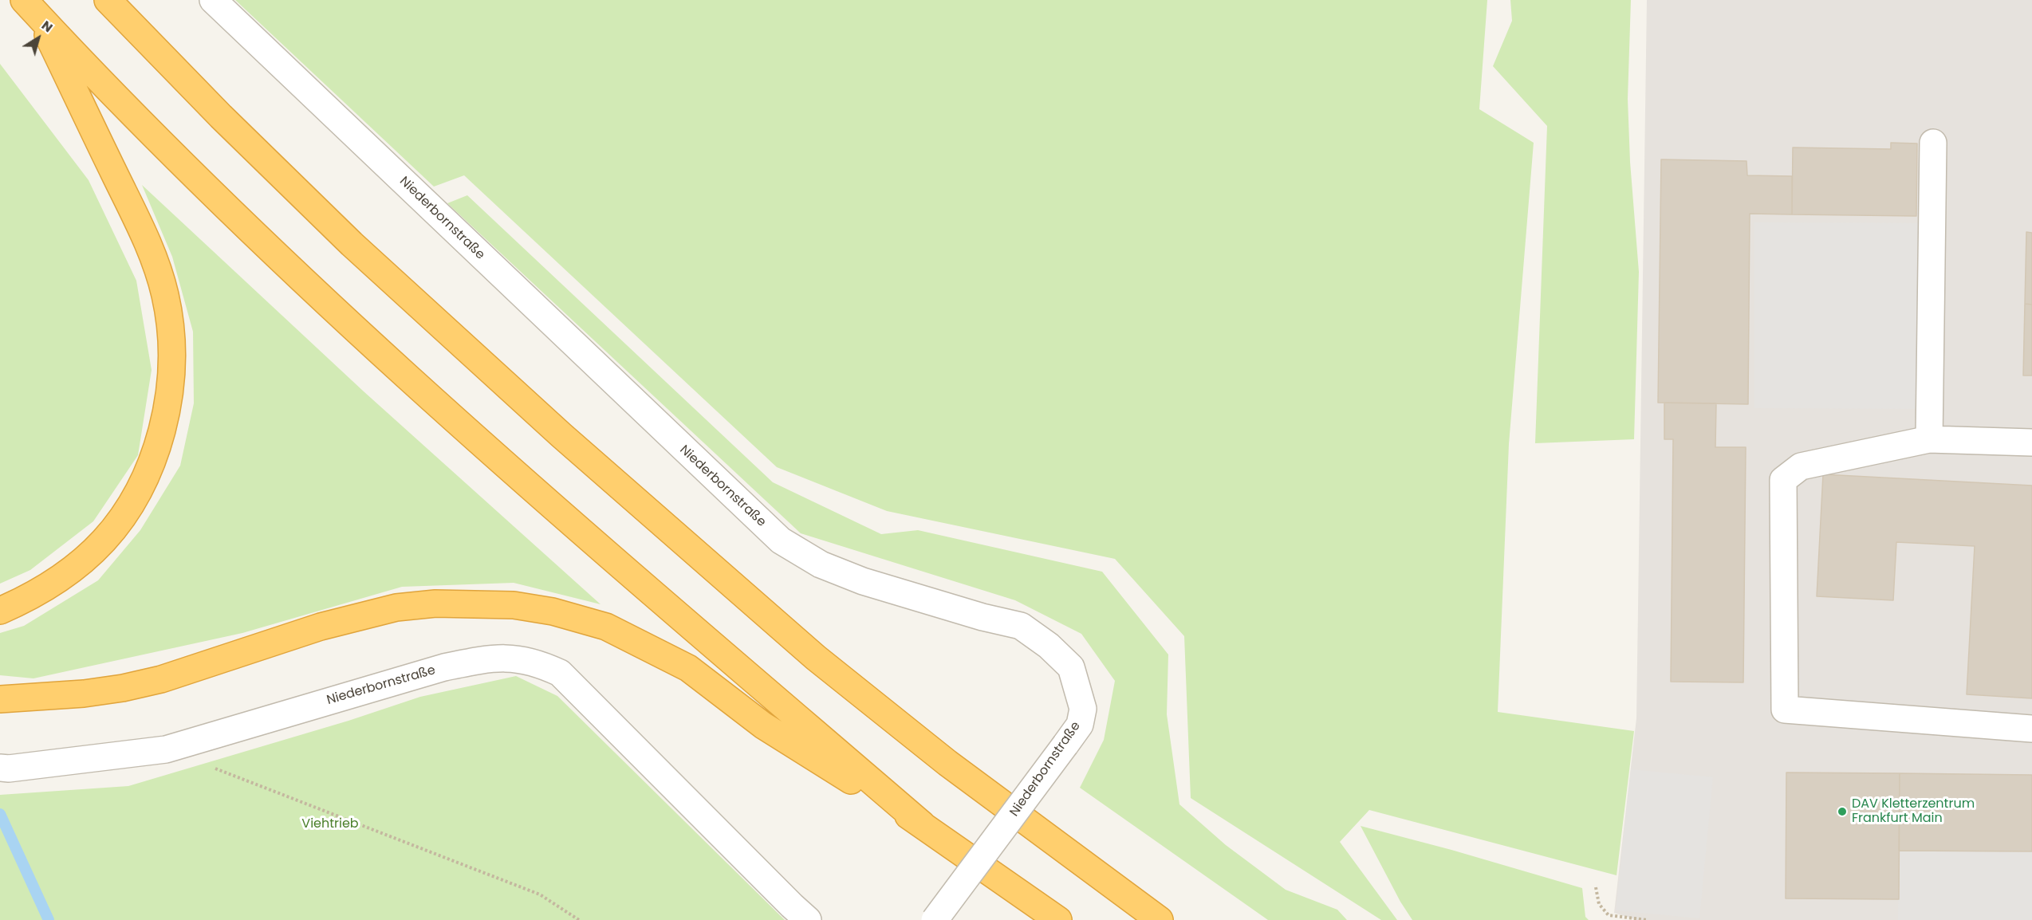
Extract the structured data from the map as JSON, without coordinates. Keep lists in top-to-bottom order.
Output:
{
  "streets": {
    "lane": ["Niederbornstraße"]
  },
  "parks": ["Viehtrieb"],
  "places": ["DAV Kletterzentrum Frankfurt Main"],
  "north": "top right"
}
